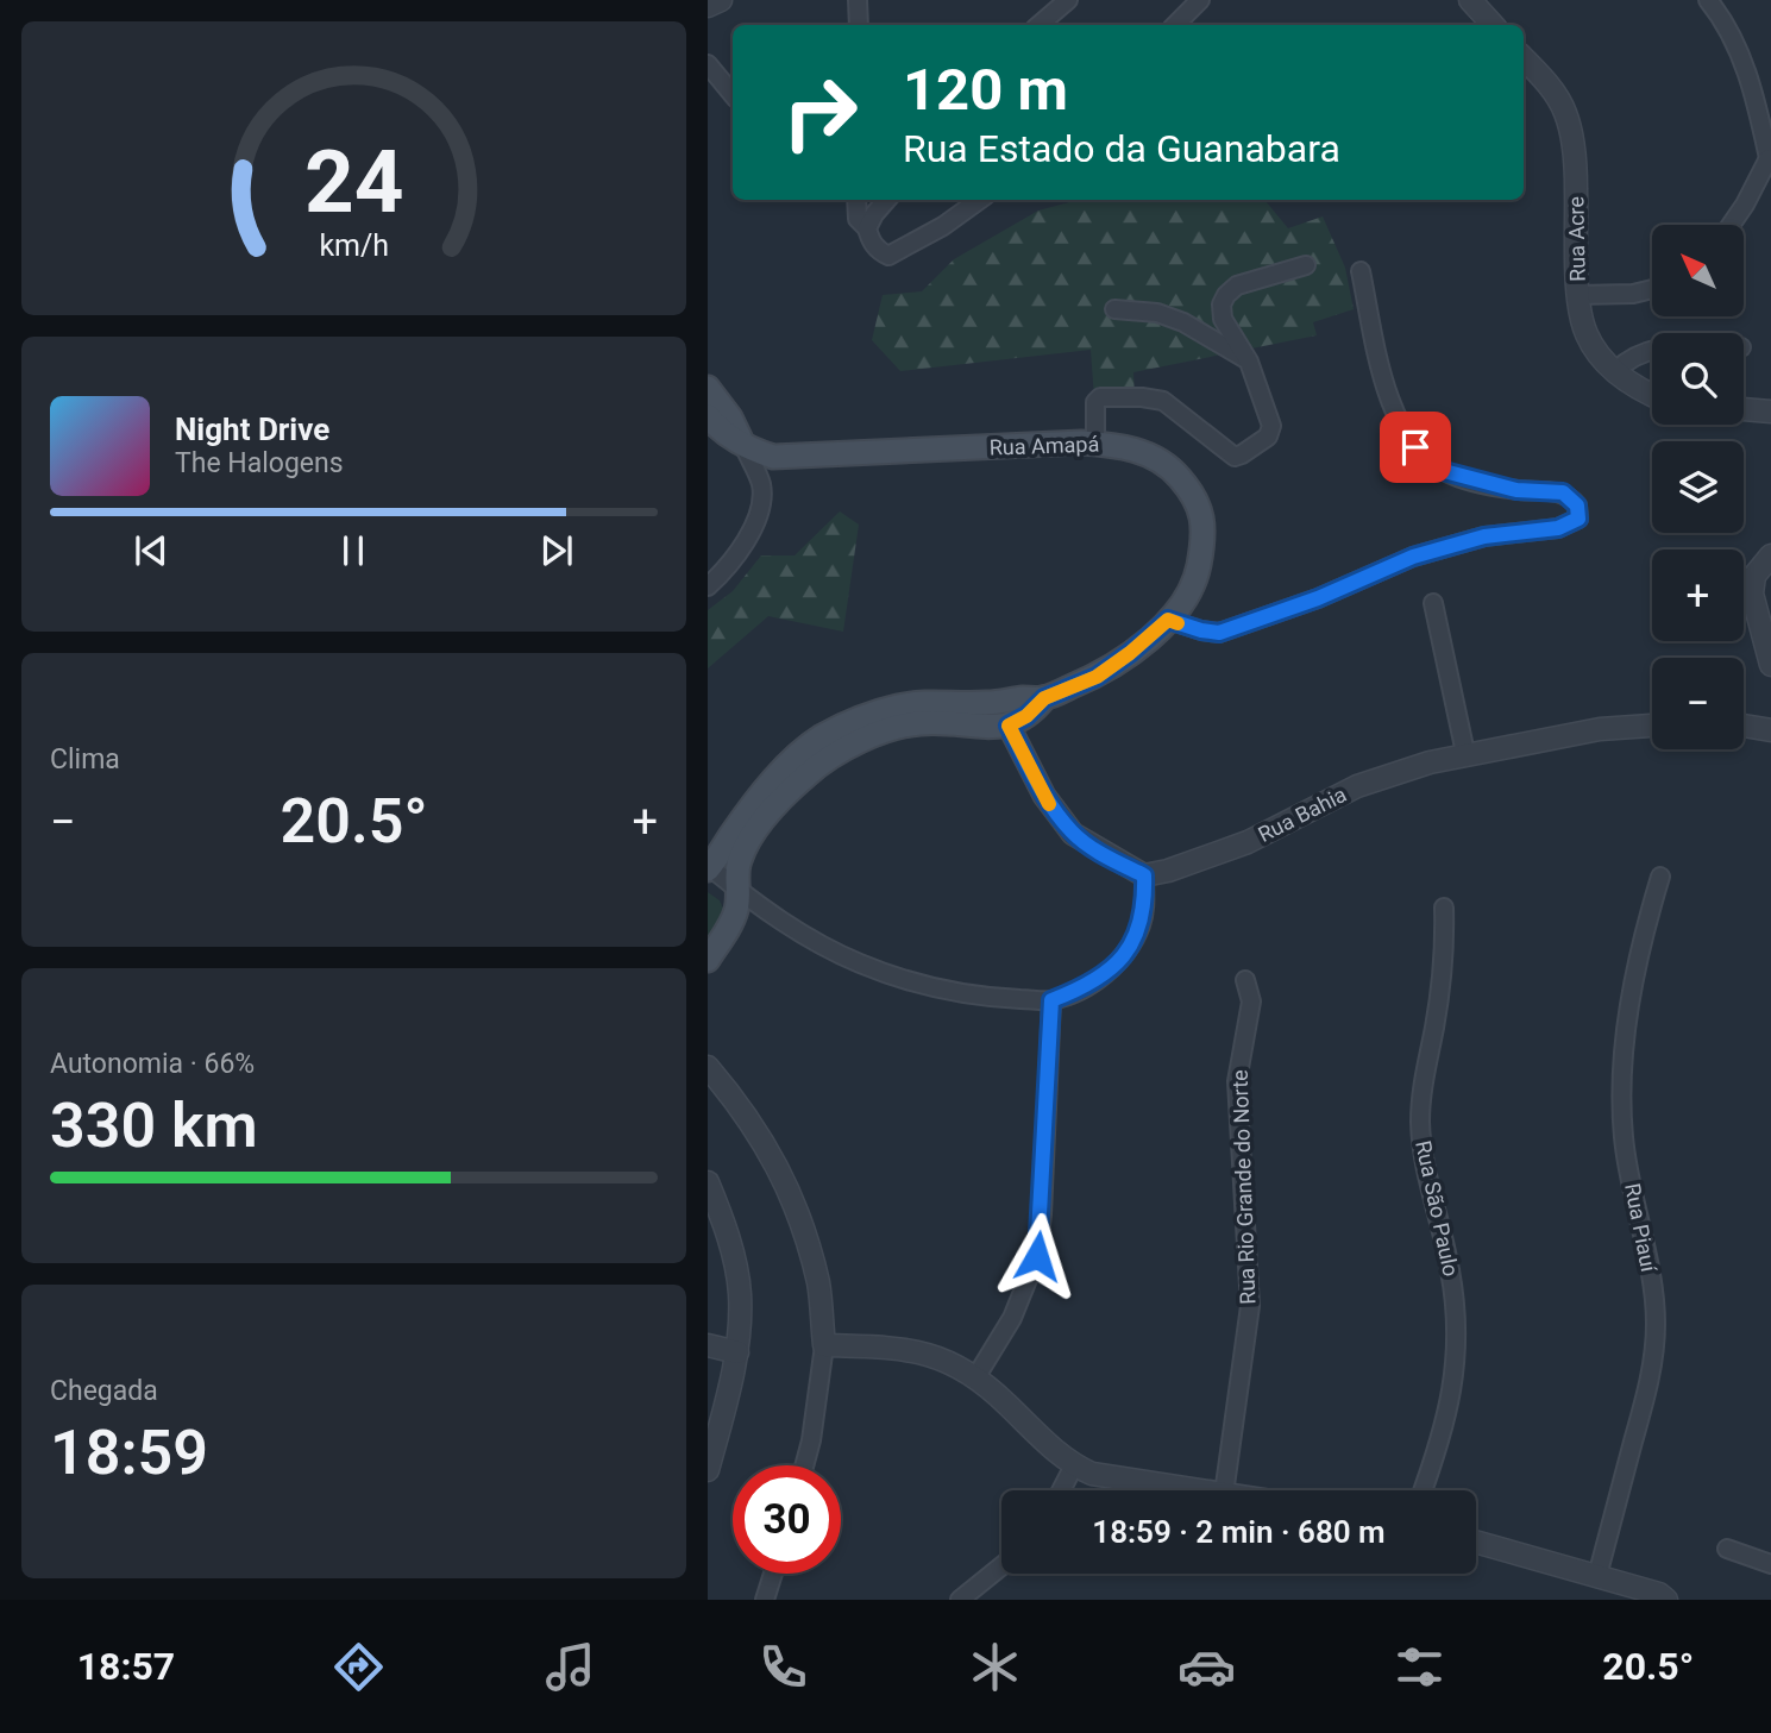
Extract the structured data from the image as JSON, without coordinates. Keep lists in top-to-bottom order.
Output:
{
  "streets": {
    "main road": ["Rua Amapá"],
    "street": [
      "Rua Acre",
      "Rua Bahia",
      "Rua Rio Grande do Norte",
      "Rua São Paulo",
      "Rua Piauí"
    ]
  },
  "north": "top left",
  "page": {
    "turn": ["120 m", "Rua Estado da Guanabara"],
    "map_buttons": ["+", "−"],
    "song": ["Night Drive", "The Halogens"],
    "tile": [
      "Clima",
      ["Autonomia · 66%", "330 km"],
      ["Chegada", "18:59"]
    ],
    "heat": ["−", "20.5°", "+"],
    "limit": "30",
    "trip": "18:59 · 2 min · 680 m",
    "tabs": ["18:57", "20.5°"],
    "gauge": ["24", "km/h"]
  }
}
